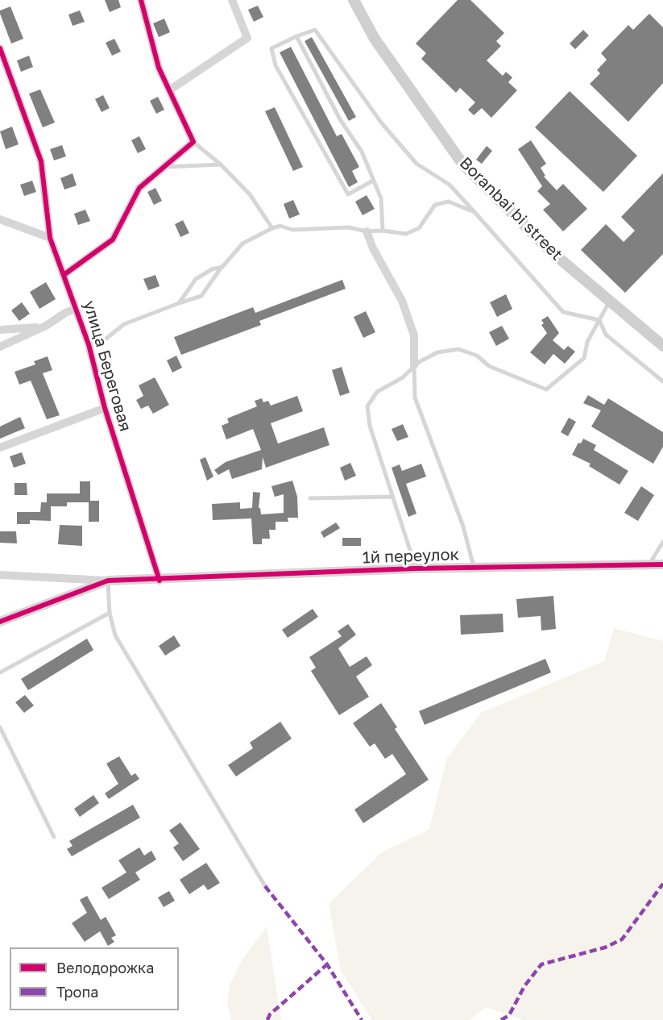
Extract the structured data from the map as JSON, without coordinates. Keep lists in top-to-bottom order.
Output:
{
  "streets": {
    "main road": ["Boranbai bi street"],
    "street": ["улица Береговая", "1й переулок"]
  },
  "crossings": [
    ["улица Береговая", "1й переулок"]
  ],
  "legend": ["Велодорожка", "Тропа"]
}
